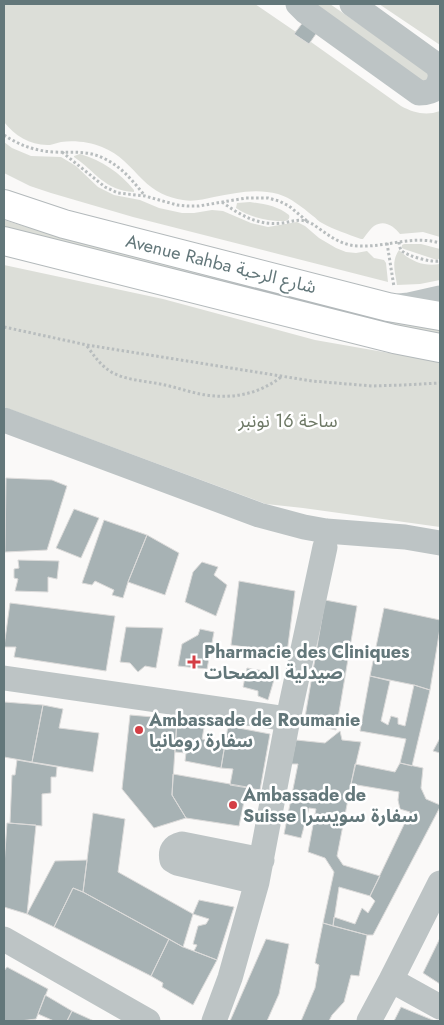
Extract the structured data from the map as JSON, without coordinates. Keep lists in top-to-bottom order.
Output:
{
  "streets": {
    "highway": ["Avenue Rahba شارع الرحبة"]
  },
  "parks": ["ساحة 16 نونبر"],
  "places": {
    "health": ["Pharmacie des Cliniques صيدلية المصحات"],
    "other": ["Ambassade de Roumanie سفارة رومانيا", "Ambassade de Suisse سفارة سويسرا"]
  }
}
